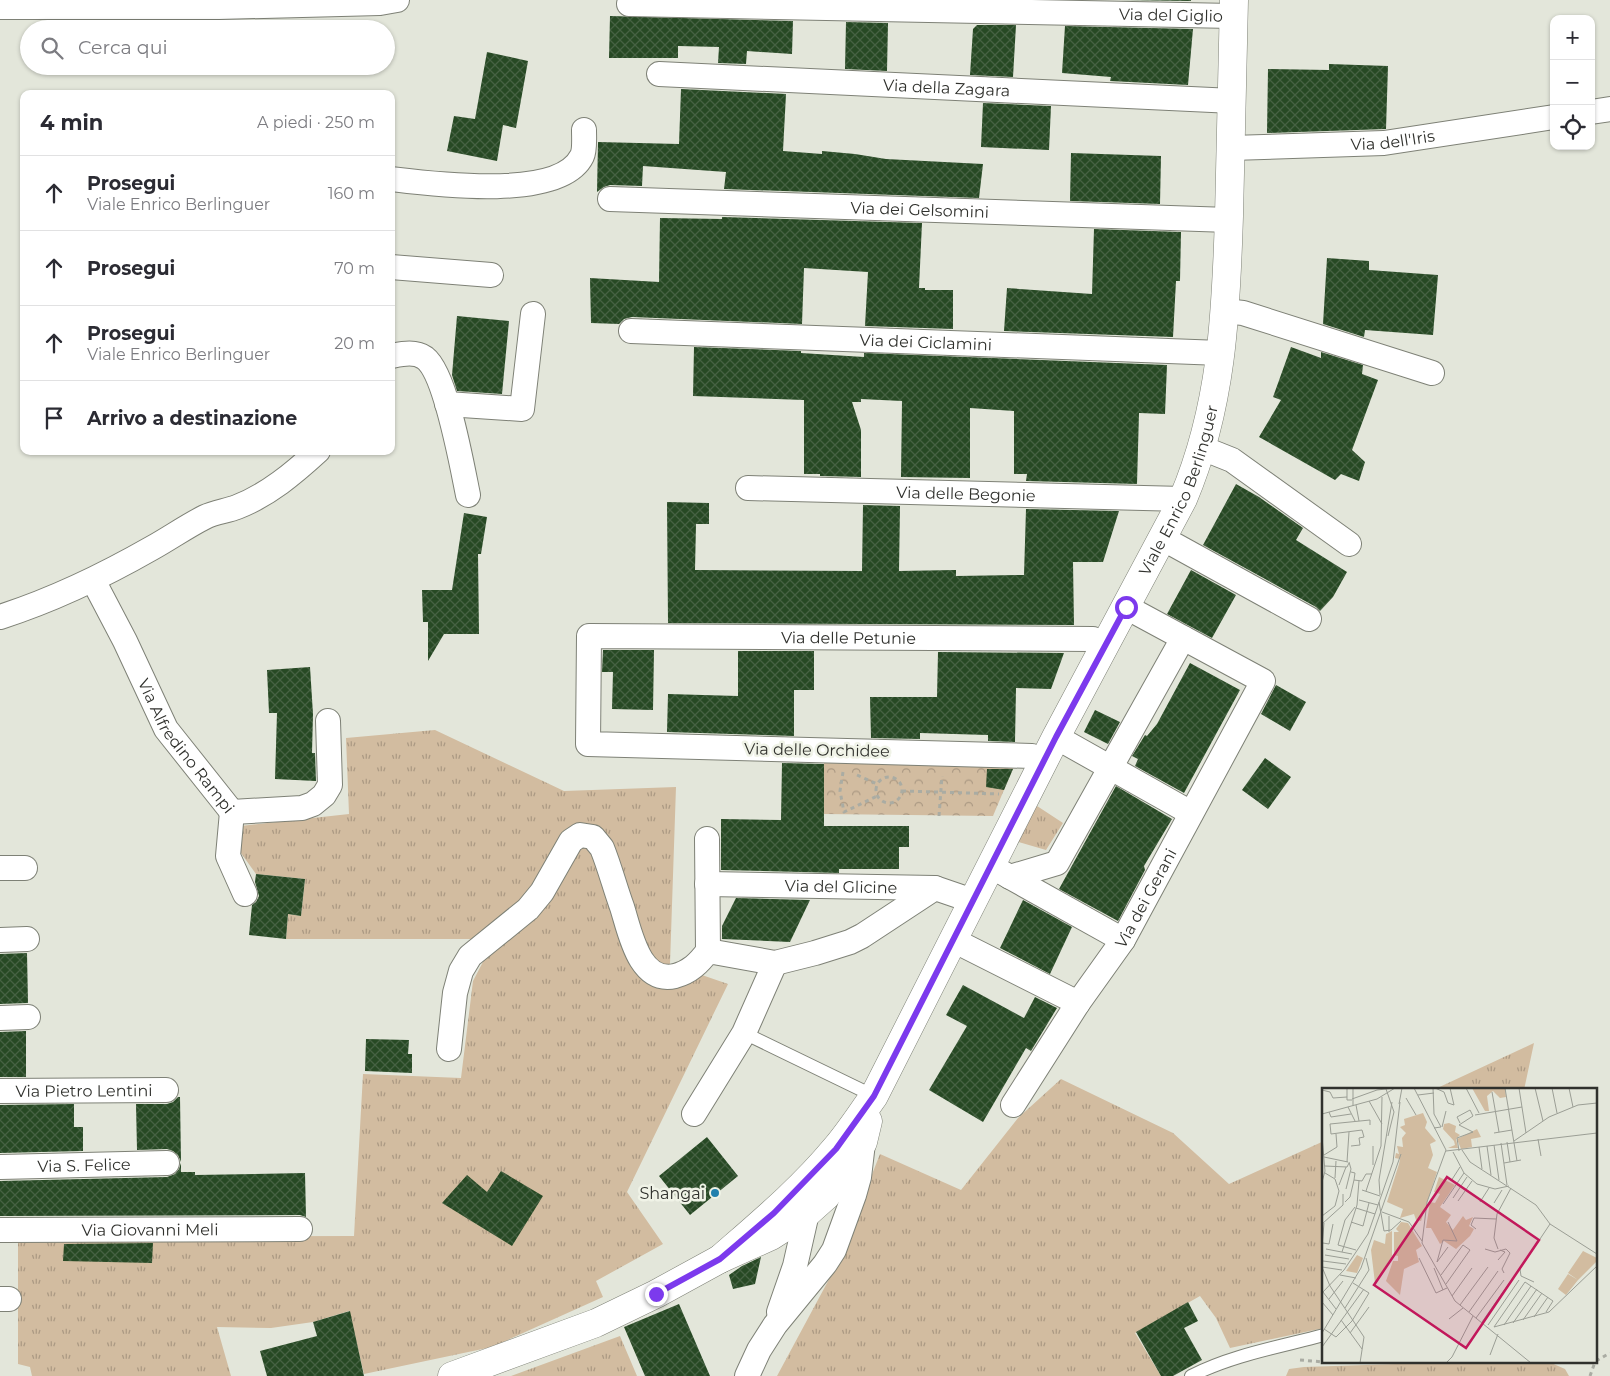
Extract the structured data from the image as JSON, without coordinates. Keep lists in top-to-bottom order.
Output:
{
  "streets": {
    "main road": ["Viale Enrico Berlinguer"],
    "street": [
      "Via del Giglio",
      "Via della Zagara",
      "Via dell'Iris",
      "Via dei Gelsomini",
      "Via dei Ciclamini",
      "Via delle Begonie",
      "Via delle Petunie",
      "Via Alfredino Rampi",
      "Via delle Orchidee",
      "Via del Glicine",
      "Via dei Gerani",
      "Via Pietro Lentini",
      "Via S. Felice",
      "Via Giovanni Meli"
    ]
  },
  "crossings": [
    ["Via del Giglio", "Viale Enrico Berlinguer"],
    ["Via della Zagara", "Viale Enrico Berlinguer"],
    ["Via dell'Iris", "Viale Enrico Berlinguer"],
    ["Via dei Gelsomini", "Viale Enrico Berlinguer"],
    ["Via dei Ciclamini", "Viale Enrico Berlinguer"],
    ["Viale Enrico Berlinguer", "Via delle Begonie"],
    ["Viale Enrico Berlinguer", "Via delle Petunie"],
    ["Viale Enrico Berlinguer", "Via delle Orchidee"],
    ["Viale Enrico Berlinguer", "Via del Glicine"],
    ["Via delle Petunie", "Via delle Orchidee"]
  ],
  "places": ["Shangai"],
  "page": {
    "map_buttons": ["+", "−"],
    "search": "Cerca qui",
    "heading": ["4 min", "A piedi · 250 m"],
    "list": [
      ["Prosegui", "Viale Enrico Berlinguer", "160 m"],
      ["Prosegui", "70 m"],
      ["Prosegui", "Viale Enrico Berlinguer", "20 m"],
      "Arrivo a destinazione"
    ]
  }
}
